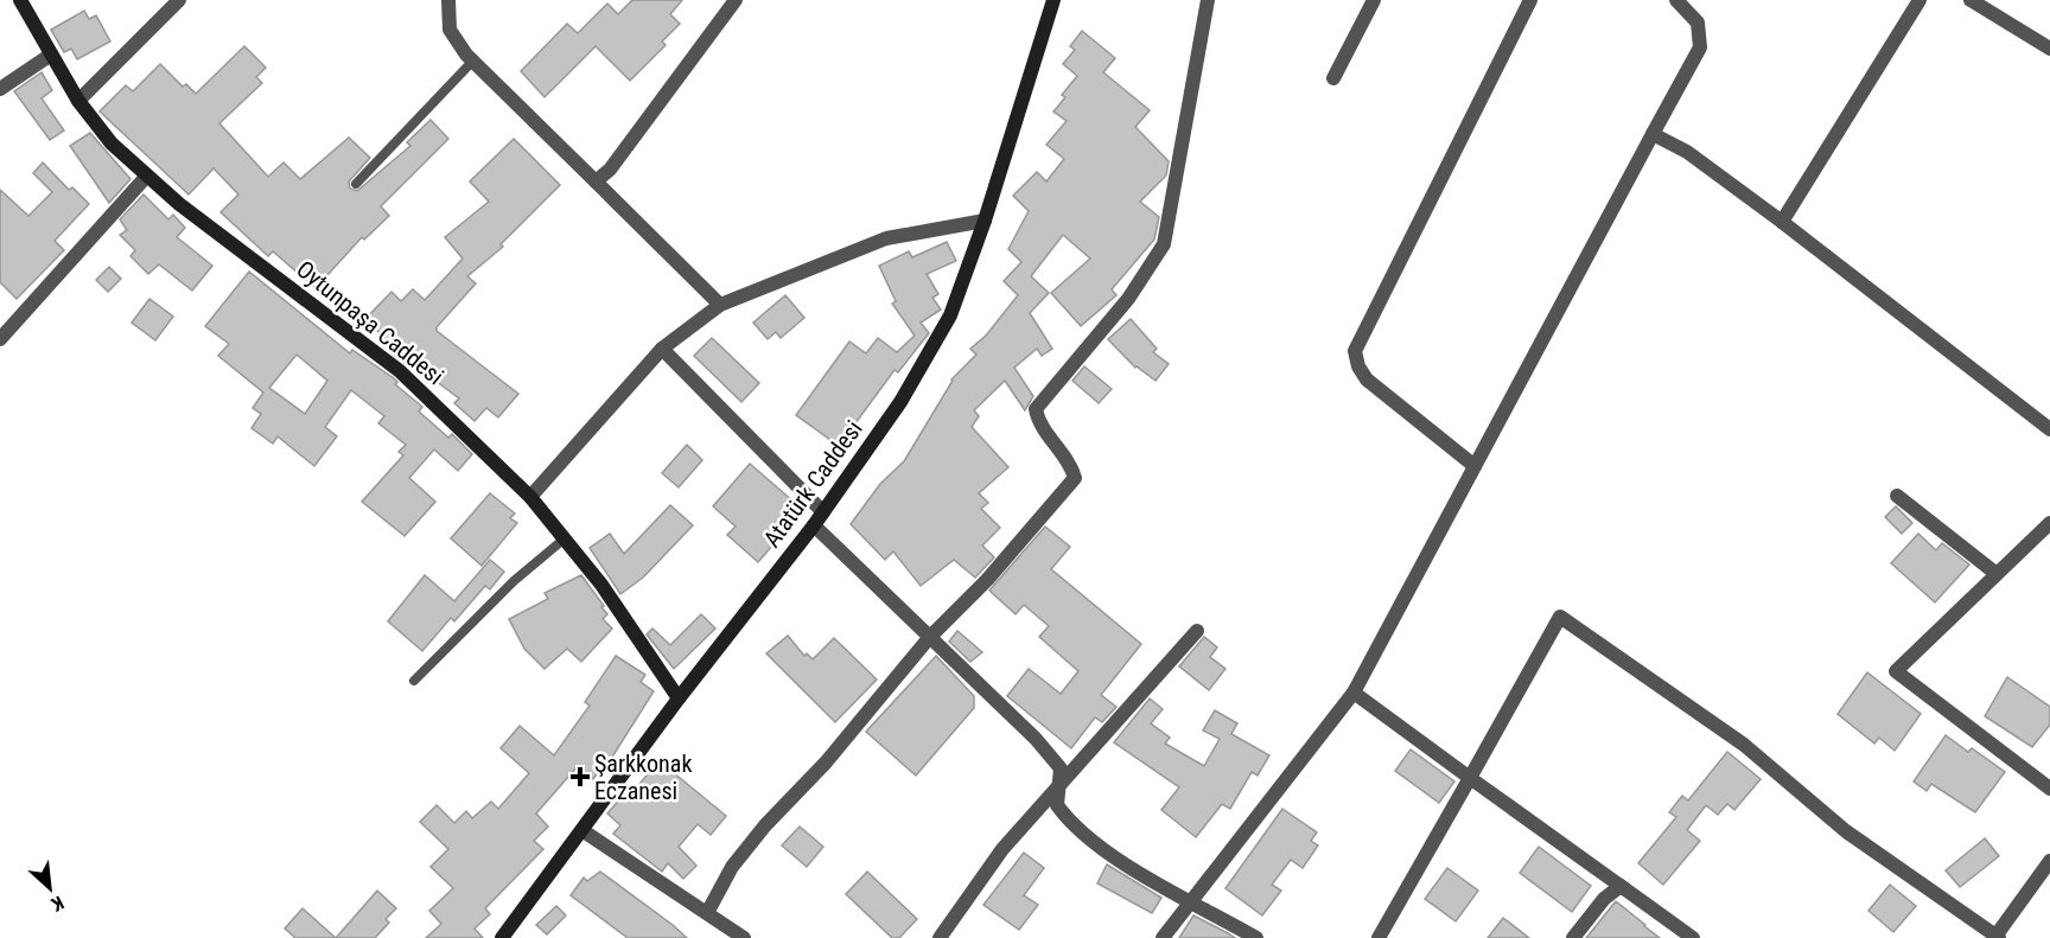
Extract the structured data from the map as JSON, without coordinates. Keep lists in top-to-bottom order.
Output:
{
  "streets": {
    "main road": ["Oytunpaşa Caddesi", "Atatürk Caddesi"]
  },
  "crossings": [
    ["Oytunpaşa Caddesi", "Atatürk Caddesi"]
  ],
  "places": {
    "health": ["Şarkkonak Eczanesi"]
  },
  "north": "bottom right"
}
